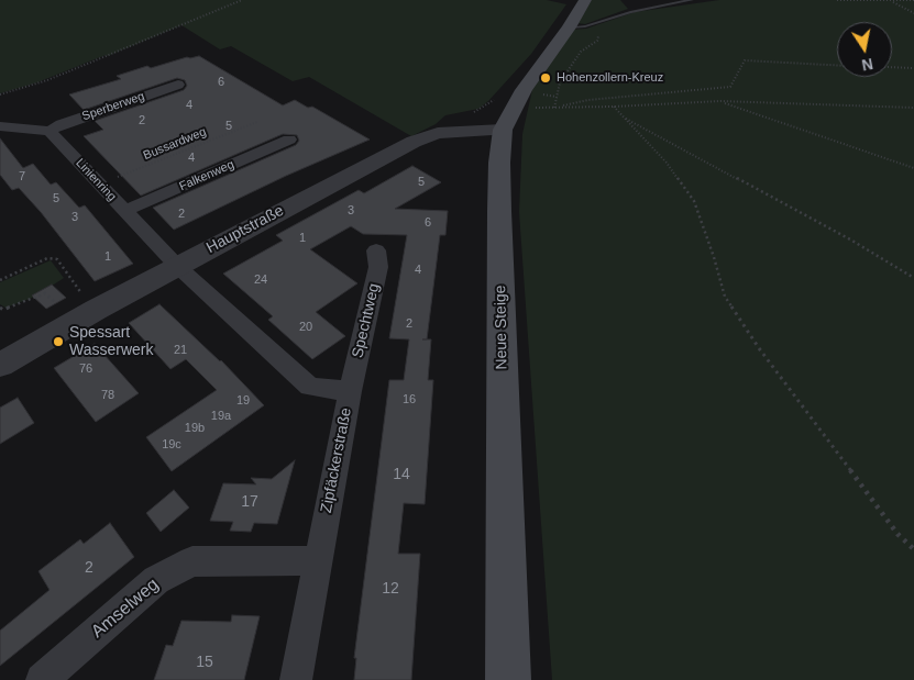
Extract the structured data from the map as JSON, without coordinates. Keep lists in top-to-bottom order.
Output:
{
  "streets": {
    "main road": ["Neue Steige"],
    "street": [
      "Sperberweg",
      "Falkenweg",
      "Linienring",
      "Hauptstraße",
      "Spechtweg",
      "Zipfäckerstraße",
      "Amselweg"
    ],
    "path": ["Bussardweg"]
  },
  "crossings": [
    ["Sperberweg", "Linienring"],
    ["Bussardweg", "Linienring"],
    ["Falkenweg", "Linienring"],
    ["Linienring", "Hauptstraße"],
    ["Linienring", "Zipfäckerstraße"],
    ["Hauptstraße", "Neue Steige"],
    ["Hauptstraße", "Zipfäckerstraße"],
    ["Spechtweg", "Zipfäckerstraße"],
    ["Zipfäckerstraße", "Amselweg"]
  ],
  "places": ["Hohenzollern-Kreuz", "Spessart Wasserwerk"],
  "house_numbers": [
    "6",
    "4",
    "2",
    "5",
    "4",
    "7",
    "5",
    "5",
    "3",
    "2",
    "3",
    "6",
    "1",
    "1",
    "4",
    "24",
    "2",
    "20",
    "21",
    "76",
    "78",
    "16",
    "19",
    "19a",
    "19b",
    "19c",
    "14",
    "17",
    "2",
    "12",
    "15"
  ],
  "north": "bottom"
}
